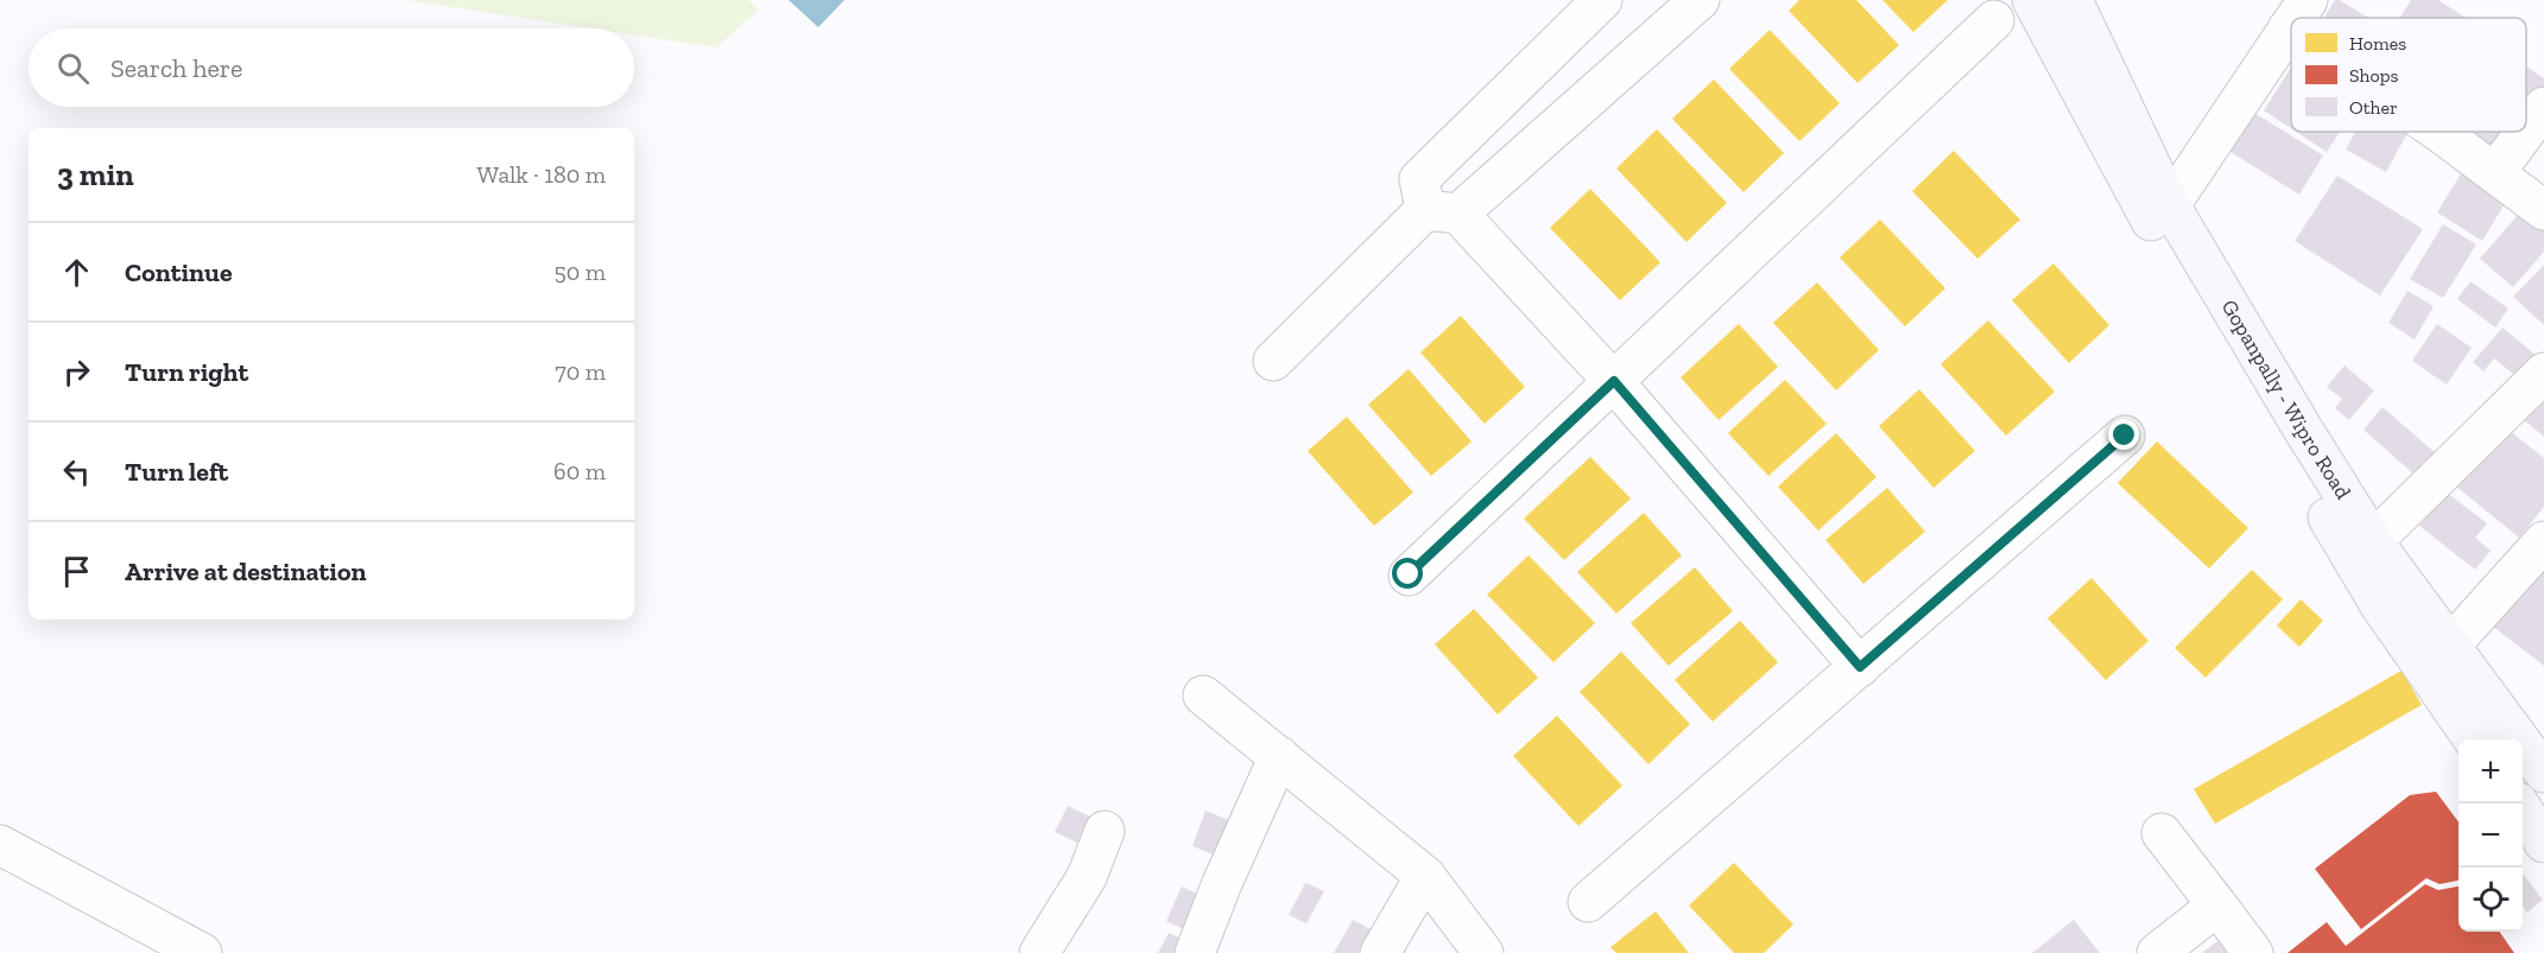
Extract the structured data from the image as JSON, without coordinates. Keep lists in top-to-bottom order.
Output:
{
  "streets": {
    "main road": ["Gopanpally - Wipro Road"]
  },
  "legend": ["Homes", "Shops", "Other"],
  "page": {
    "search": "Search here",
    "heading": ["3 min", "Walk · 180 m"],
    "list": [
      ["Continue", "50 m"],
      ["Turn right", "70 m"],
      ["Turn left", "60 m"],
      "Arrive at destination"
    ],
    "map_buttons": ["+", "−"]
  }
}
